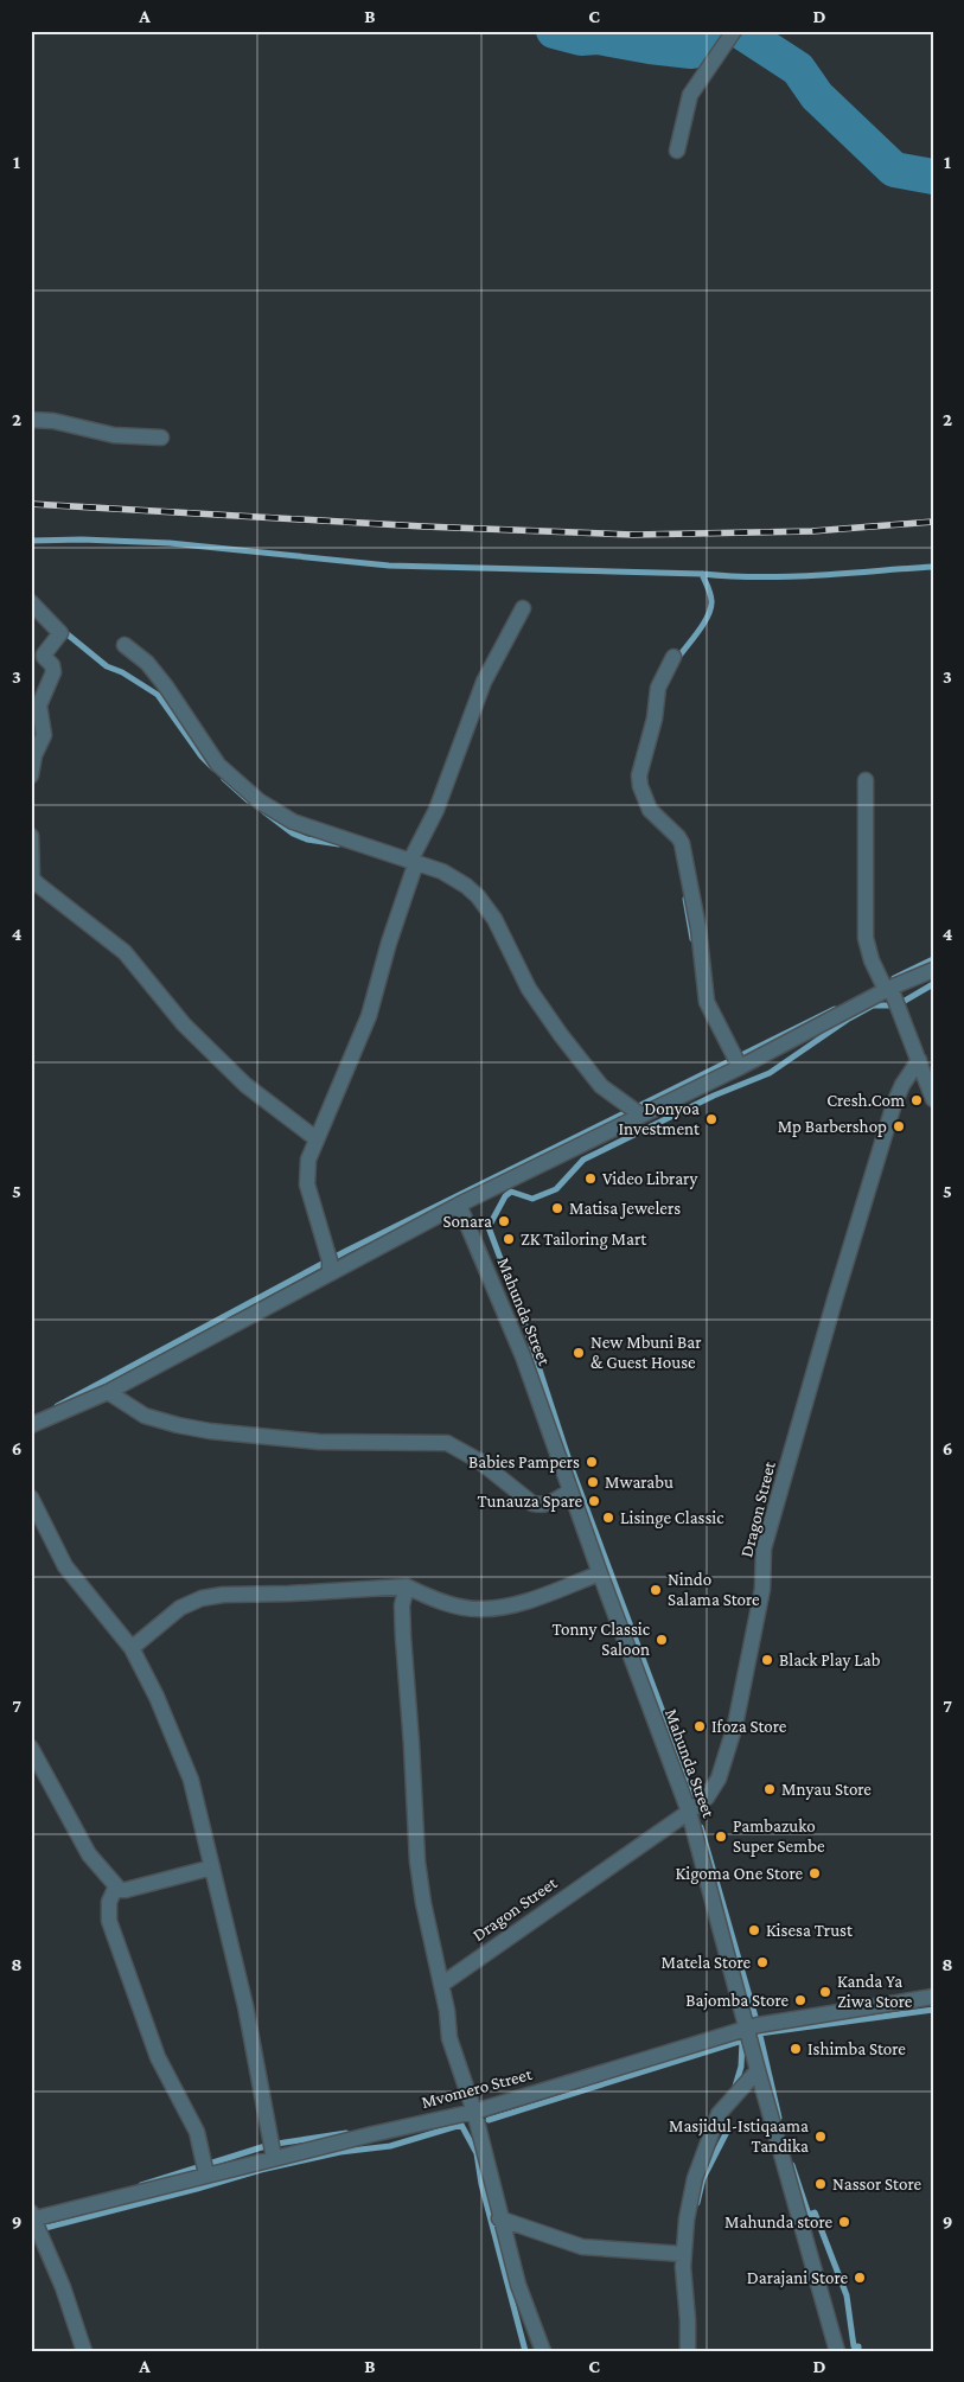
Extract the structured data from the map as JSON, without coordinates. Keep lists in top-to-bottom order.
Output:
{
  "streets": {
    "street": ["Mahunda Street", "Dragon Street", "Mvomero Street"]
  },
  "crossings": [
    ["Mahunda Street", "Dragon Street"],
    ["Mahunda Street", "Mvomero Street"]
  ],
  "places": [
    "Cresh.Com",
    "Donyoa Investment",
    "Mp Barbershop",
    "Video Library",
    "Matisa Jewelers",
    "Sonara",
    "ZK Tailoring Mart",
    "New Mbuni Bar & Guest House",
    "Babies Pampers",
    "Mwarabu",
    "Tunauza Spare",
    "Lisinge Classic",
    "Nindo Salama Store",
    "Tonny Classic Saloon",
    "Black Play Lab",
    "Ifoza Store",
    "Mnyau Store",
    "Pambazuko Super Sembe",
    "Kigoma One Store",
    "Kisesa Trust",
    "Matela Store",
    "Kanda Ya Ziwa Store",
    "Bajomba Store",
    "Ishimba Store",
    "Masjidul-Istiqaama Tandika",
    "Nassor Store",
    "Mahunda store",
    "Darajani Store"
  ],
  "grid": {
    "columns": [
      "A",
      "B",
      "C",
      "D"
    ],
    "rows": [
      "1",
      "2",
      "3",
      "4",
      "5",
      "6",
      "7",
      "8",
      "9"
    ]
  }
}
